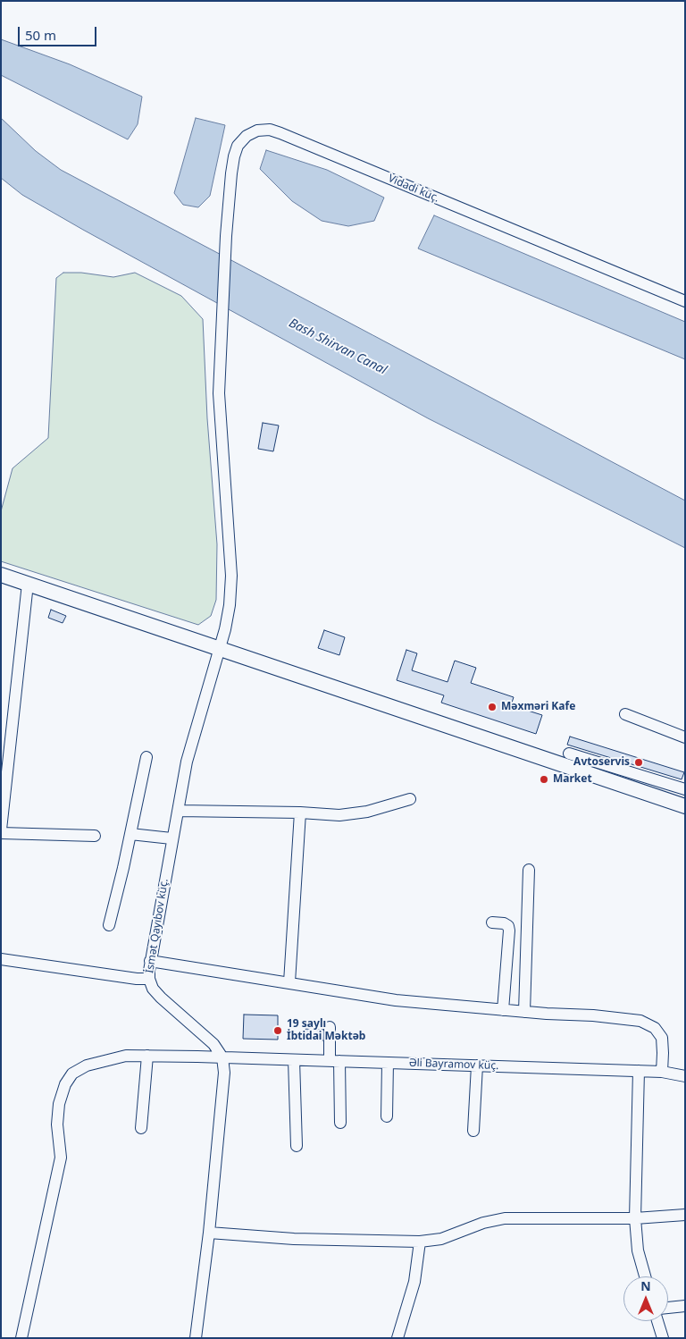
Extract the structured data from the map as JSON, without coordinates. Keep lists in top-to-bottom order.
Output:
{
  "streets": {
    "street": ["Vidadi küç.", "İsmət Qayıbov küç.", "Əli Bayramov küç."]
  },
  "crossings": [
    ["Vidadi küç.", "İsmət Qayıbov küç."],
    ["İsmət Qayıbov küç.", "Əli Bayramov küç."]
  ],
  "water": ["Bash Shirvan Canal"],
  "places": [
    "Məxməri Kafe",
    "Avtoservis",
    "Market",
    "19 saylı İbtidai Məktəb"
  ],
  "scale_bar": "50 m",
  "north": "top"
}
